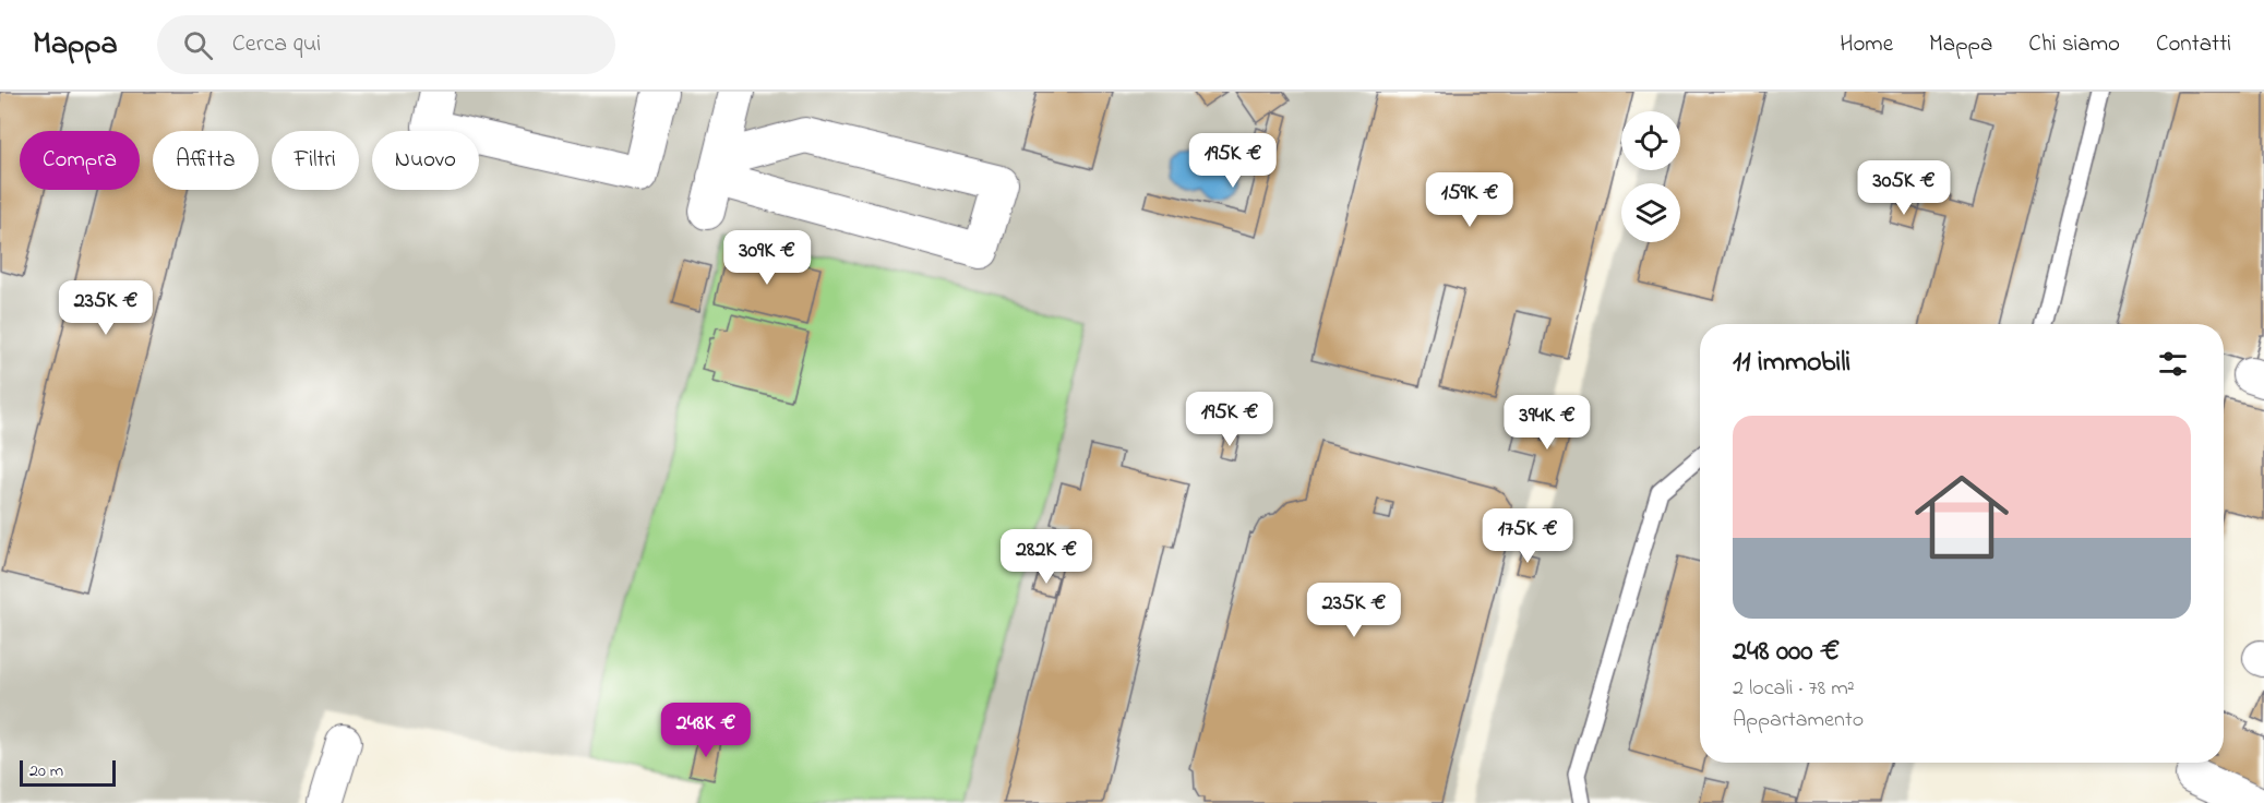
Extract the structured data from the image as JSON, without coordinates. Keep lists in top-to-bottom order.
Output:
{
  "scale_bar": "20 m",
  "page": {
    "header": "Mappa",
    "search": "Cerca qui",
    "nav": [
      "Home",
      "Mappa",
      "Chi siamo",
      "Contatti"
    ],
    "chip": [
      "Compra",
      "Affitta",
      "Filtri",
      "Nuovo"
    ],
    "price": [
      "195K €",
      "305K €",
      "159K €",
      "309K €",
      "235K €",
      "195K €",
      "394K €",
      "175K €",
      "282K €",
      "235K €",
      "248K €"
    ],
    "heading": "11 immobili",
    "list": [
      {
        "name": "248 000 €",
        "note": "2 locali · 78 m² · Appartamento"
      }
    ],
    "scale": "20 m"
  }
}
